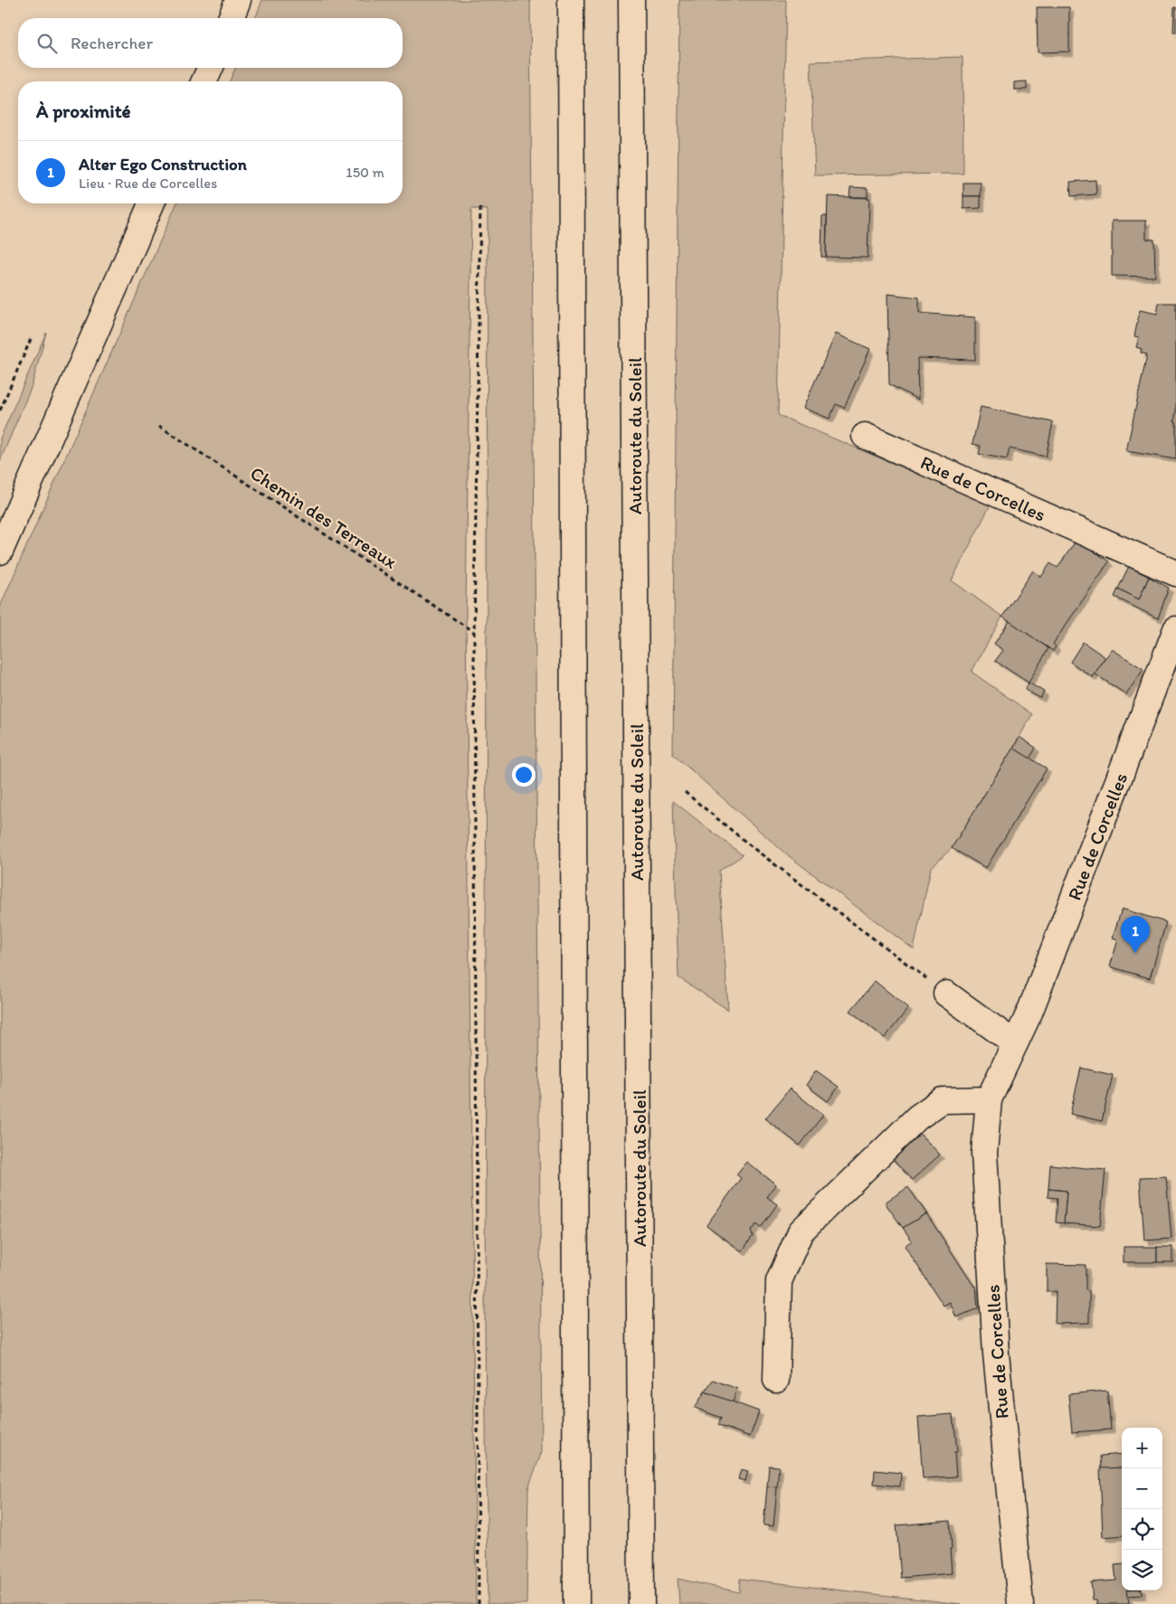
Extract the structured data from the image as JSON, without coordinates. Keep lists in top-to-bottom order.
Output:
{
  "streets": {
    "main road": ["Autoroute du Soleil", "Rue de Corcelles"],
    "path": ["Chemin des Terreaux"]
  },
  "page": {
    "search": "Rechercher",
    "heading": "À proximité",
    "list": [
      {
        "mark": "1",
        "name": "Alter Ego Construction",
        "note": "Lieu · Rue de Corcelles",
        "value": "150 m"
      }
    ],
    "pins": "1",
    "map_buttons": ["+", "−"]
  }
}
